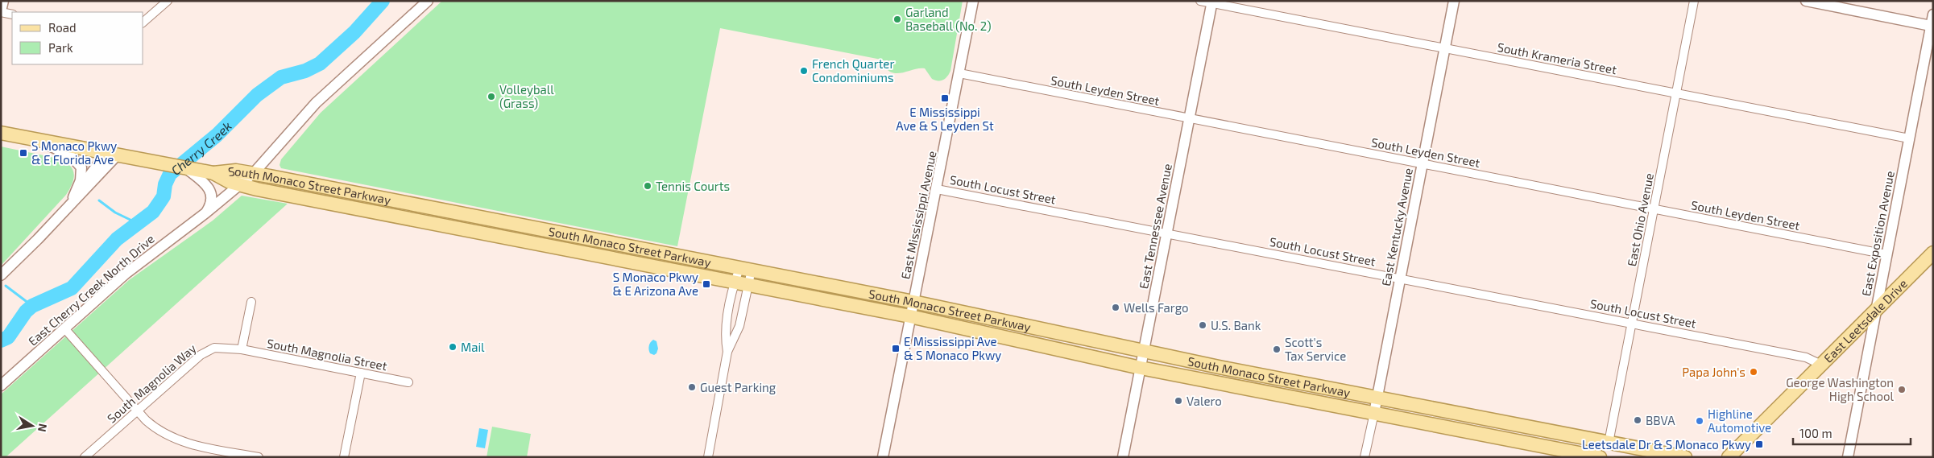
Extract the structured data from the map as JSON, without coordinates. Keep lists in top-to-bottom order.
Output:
{
  "streets": {
    "main road": ["South Monaco Street Parkway", "East Leetsdale Drive"],
    "street": [
      "South Krameria Street",
      "South Leyden Street",
      "South Locust Street",
      "East Mississippi Avenue",
      "East Ohio Avenue",
      "East Tennessee Avenue",
      "East Kentucky Avenue",
      "East Exposition Avenue",
      "East Cherry Creek North Drive",
      "South Magnolia Street",
      "South Magnolia Way"
    ]
  },
  "crossings": [
    ["South Krameria Street", "East Ohio Avenue"],
    ["South Krameria Street", "East Tennessee Avenue"],
    ["South Krameria Street", "East Kentucky Avenue"],
    ["South Krameria Street", "East Exposition Avenue"],
    ["South Leyden Street", "East Mississippi Avenue"],
    ["South Leyden Street", "East Ohio Avenue"],
    ["South Leyden Street", "East Tennessee Avenue"],
    ["South Leyden Street", "East Kentucky Avenue"],
    ["South Leyden Street", "East Exposition Avenue"],
    ["South Monaco Street Parkway", "East Mississippi Avenue"],
    ["South Monaco Street Parkway", "East Ohio Avenue"],
    ["South Monaco Street Parkway", "East Tennessee Avenue"],
    ["South Monaco Street Parkway", "East Kentucky Avenue"],
    ["South Monaco Street Parkway", "East Cherry Creek North Drive"],
    ["South Locust Street", "East Mississippi Avenue"],
    ["South Locust Street", "East Ohio Avenue"],
    ["South Locust Street", "East Tennessee Avenue"],
    ["South Locust Street", "East Kentucky Avenue"],
    ["South Locust Street", "East Leetsdale Drive"],
    ["East Exposition Avenue", "East Leetsdale Drive"],
    ["South Magnolia Street", "South Magnolia Way"]
  ],
  "water": ["Cherry Creek"],
  "places": {
    "other": [
      "Garland Baseball (No. 2)",
      "French Quarter Condominiums",
      "Volleyball (Grass)",
      "Tennis Courts",
      "Wells Fargo",
      "U.S. Bank",
      "Mail",
      "Scott's Tax Service",
      "Papa John's",
      "Guest Parking",
      "George Washington High School",
      "Valero",
      "BBVA",
      "Highline Automotive"
    ],
    "transit": [
      "E Mississippi Ave & S Leyden St",
      "S Monaco Pkwy & E Florida Ave",
      "S Monaco Pkwy & E Arizona Ave",
      "E Mississippi Ave & S Monaco Pkwy",
      "Leetsdale Dr & S Monaco Pkwy"
    ]
  },
  "legend": ["Road", "Park"],
  "scale_bar": "100 m",
  "north": "right"
}
